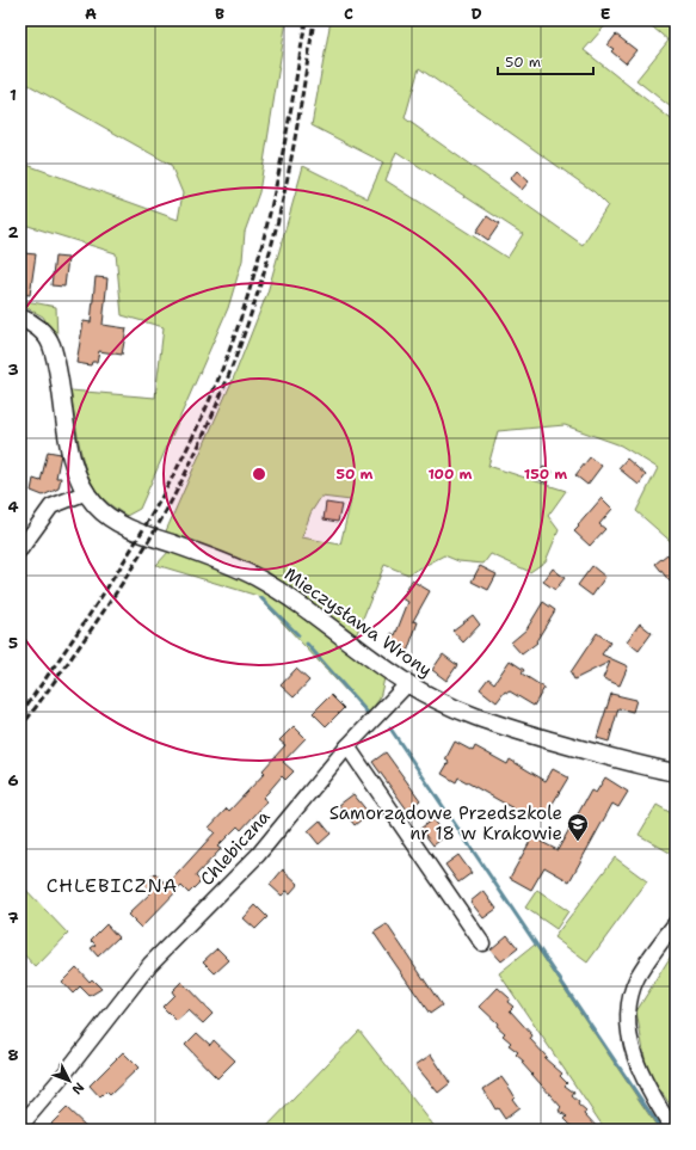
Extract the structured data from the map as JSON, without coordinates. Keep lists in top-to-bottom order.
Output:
{
  "streets": {
    "street": ["Mieczysława Wrony", "Chlebiczna"]
  },
  "crossings": [
    ["Mieczysława Wrony", "Chlebiczna"]
  ],
  "districts": ["CHLEBICZNA"],
  "places": {
    "school or university": ["Samorządowe Przedszkole nr 18 w Krakowie"]
  },
  "scale_bar": "50 m",
  "north": "bottom right",
  "grid": {
    "columns": [
      "A",
      "B",
      "C",
      "D",
      "E"
    ],
    "rows": [
      "1",
      "2",
      "3",
      "4",
      "5",
      "6",
      "7",
      "8"
    ]
  },
  "rings": ["50 m", "100 m", "150 m"]
}
